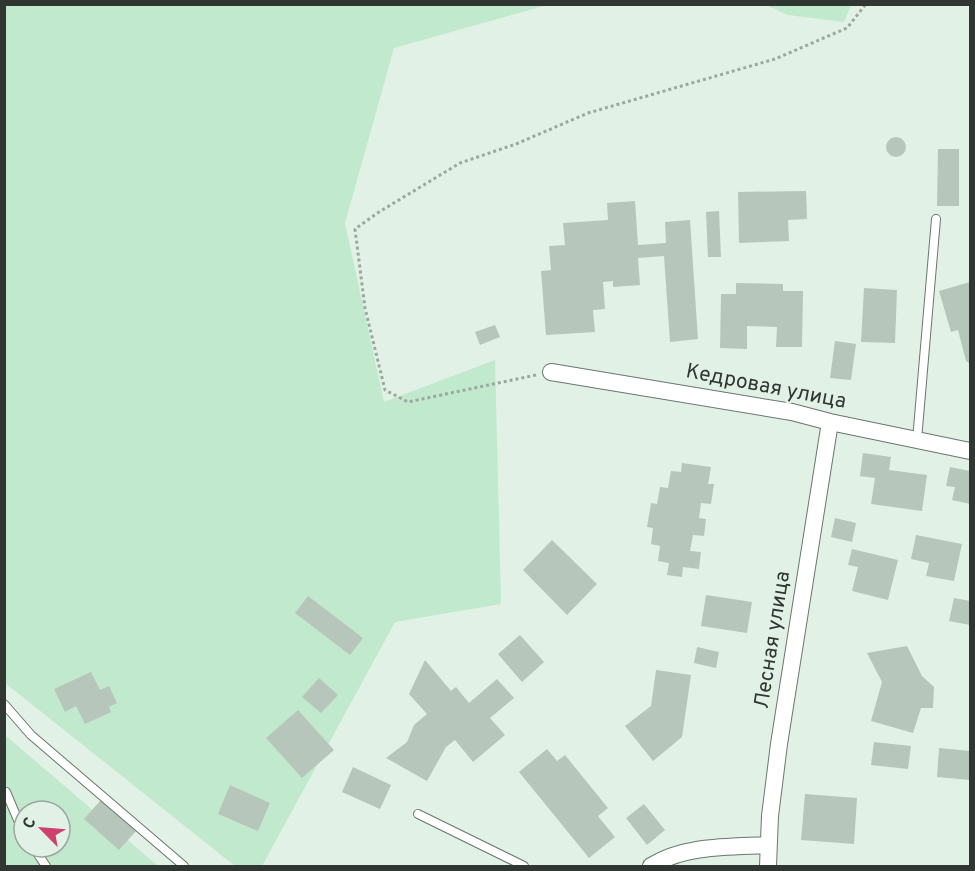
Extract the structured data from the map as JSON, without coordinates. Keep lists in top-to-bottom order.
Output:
{
  "streets": {
    "street": ["Кедровая улица", "Лесная улица"]
  },
  "crossings": [
    ["Кедровая улица", "Лесная улица"]
  ],
  "north": "top left"
}
